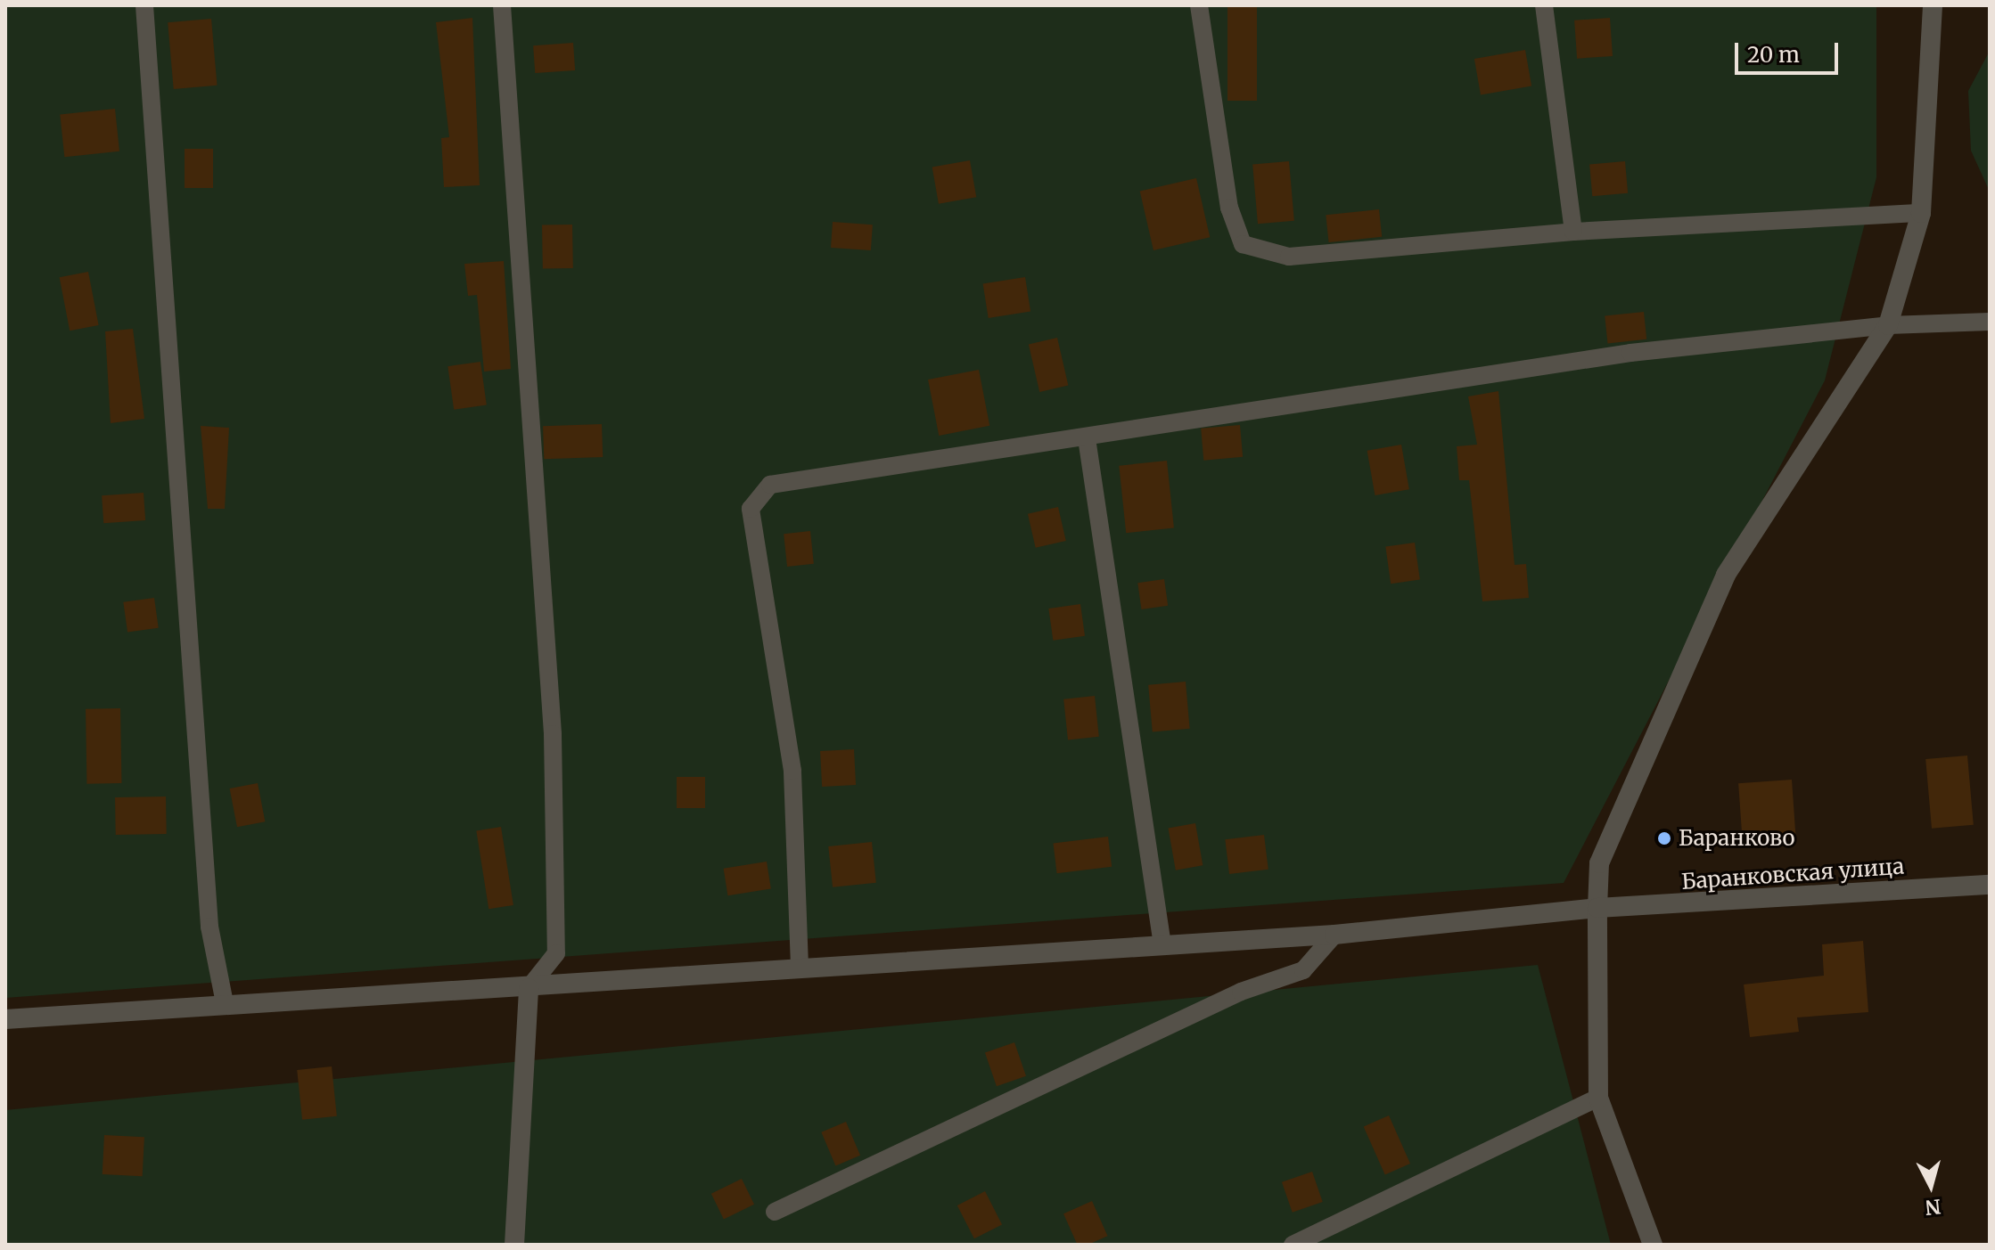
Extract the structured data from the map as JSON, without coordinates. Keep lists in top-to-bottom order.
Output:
{
  "streets": {
    "street": ["Баранковская улица"]
  },
  "places": ["Баранково"],
  "scale_bar": "20 m",
  "north": "bottom"
}
